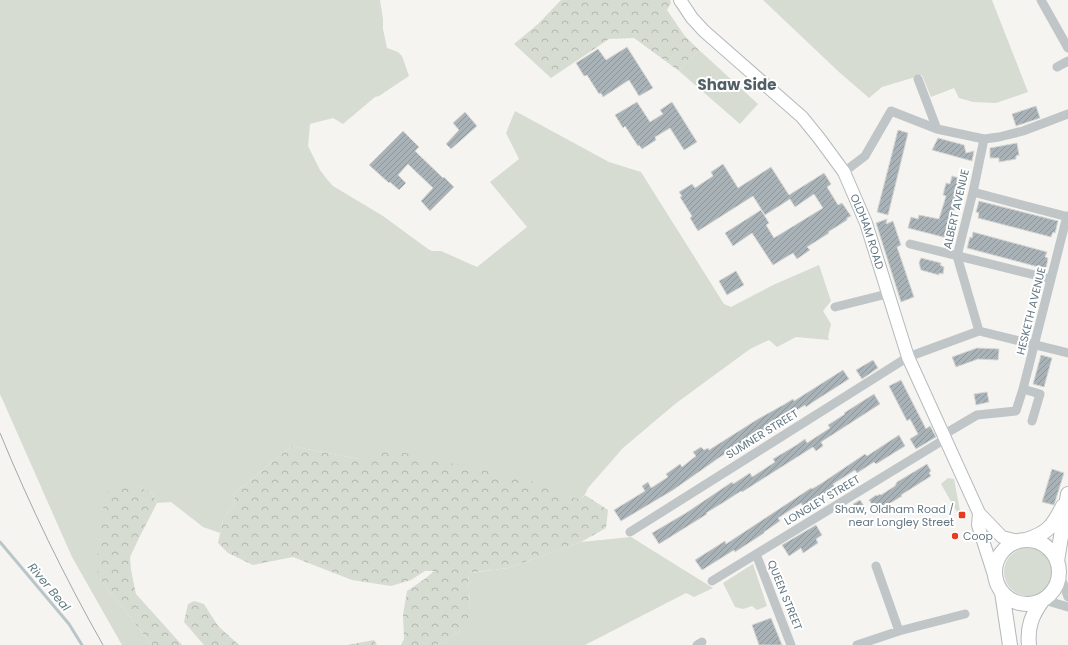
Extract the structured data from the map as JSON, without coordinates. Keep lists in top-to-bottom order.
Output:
{
  "streets": {
    "main road": ["OLDHAM ROAD"],
    "street": [
      "ALBERT AVENUE",
      "HESKETH AVENUE",
      "SUMNER STREET",
      "LONGLEY STREET",
      "QUEEN STREET"
    ]
  },
  "crossings": [
    ["ALBERT AVENUE", "SUMNER STREET"],
    ["OLDHAM ROAD", "SUMNER STREET"],
    ["OLDHAM ROAD", "LONGLEY STREET"],
    ["HESKETH AVENUE", "LONGLEY STREET"],
    ["LONGLEY STREET", "QUEEN STREET"]
  ],
  "districts": ["Shaw Side"],
  "water": ["River Beal"],
  "places": {
    "transit": ["Shaw, Oldham Road / near Longley Street"],
    "other": ["Coop"]
  }
}
